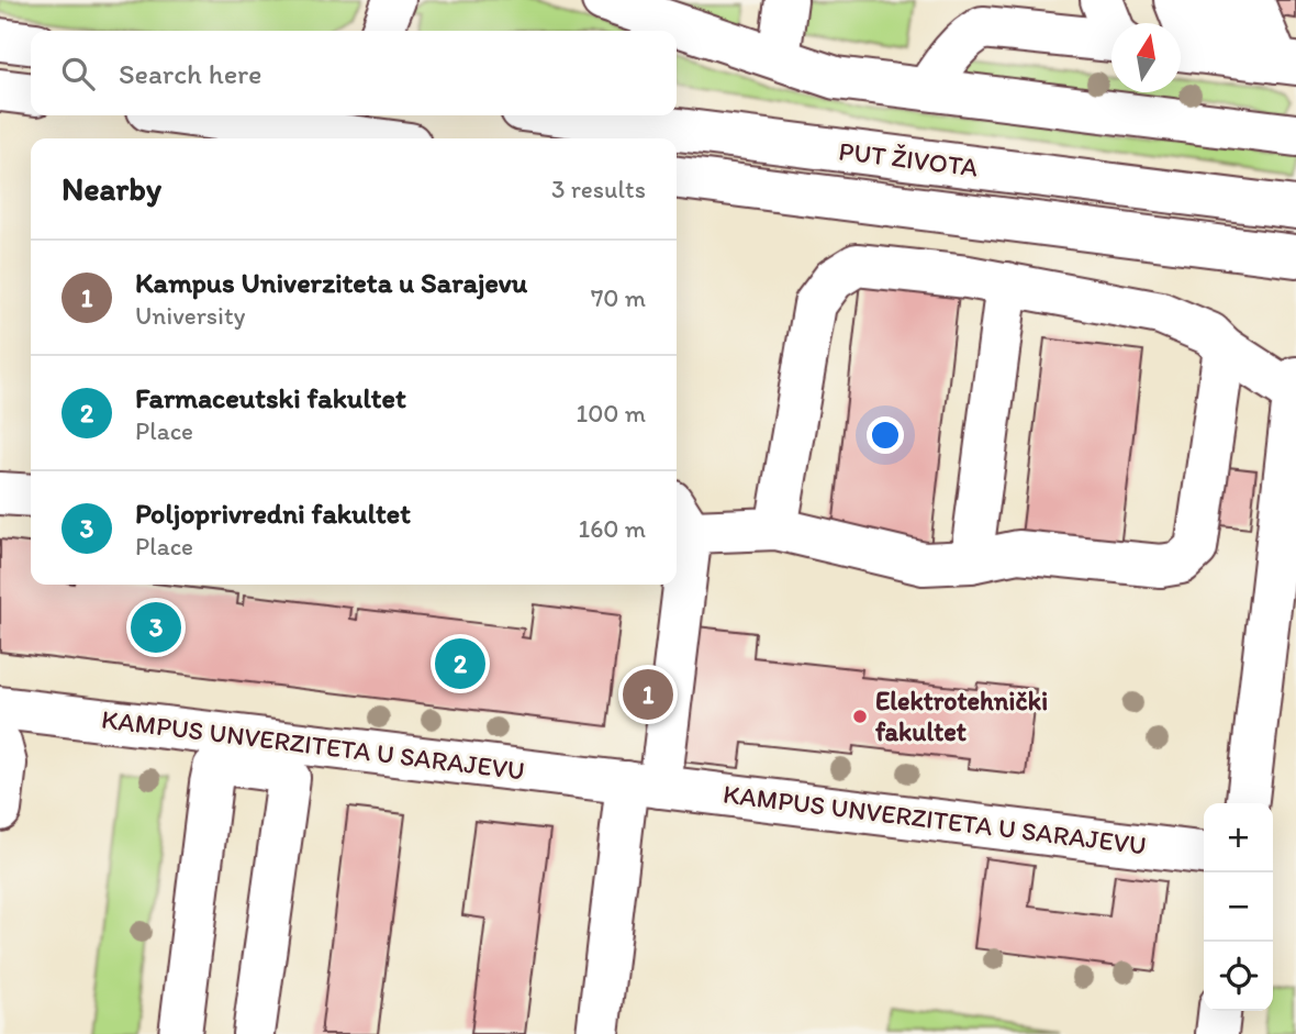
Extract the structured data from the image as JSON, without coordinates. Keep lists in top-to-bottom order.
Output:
{
  "streets": {
    "street": ["PUT ŽIVOTA", "KAMPUS UNVERZITETA U SARAJEVU"]
  },
  "places": ["Elektrotehnički fakultet"],
  "north": "top",
  "page": {
    "search": "Search here",
    "heading": ["Nearby", "3 results"],
    "list": [
      {
        "mark": "1",
        "name": "Kampus Univerziteta u Sarajevu",
        "note": "University",
        "value": "70 m"
      },
      {
        "mark": "2",
        "name": "Farmaceutski fakultet",
        "note": "Place",
        "value": "100 m"
      },
      {
        "mark": "3",
        "name": "Poljoprivredni fakultet",
        "note": "Place",
        "value": "160 m"
      }
    ],
    "pins": ["3", "2", "1"],
    "map_buttons": ["+", "−"]
  }
}
